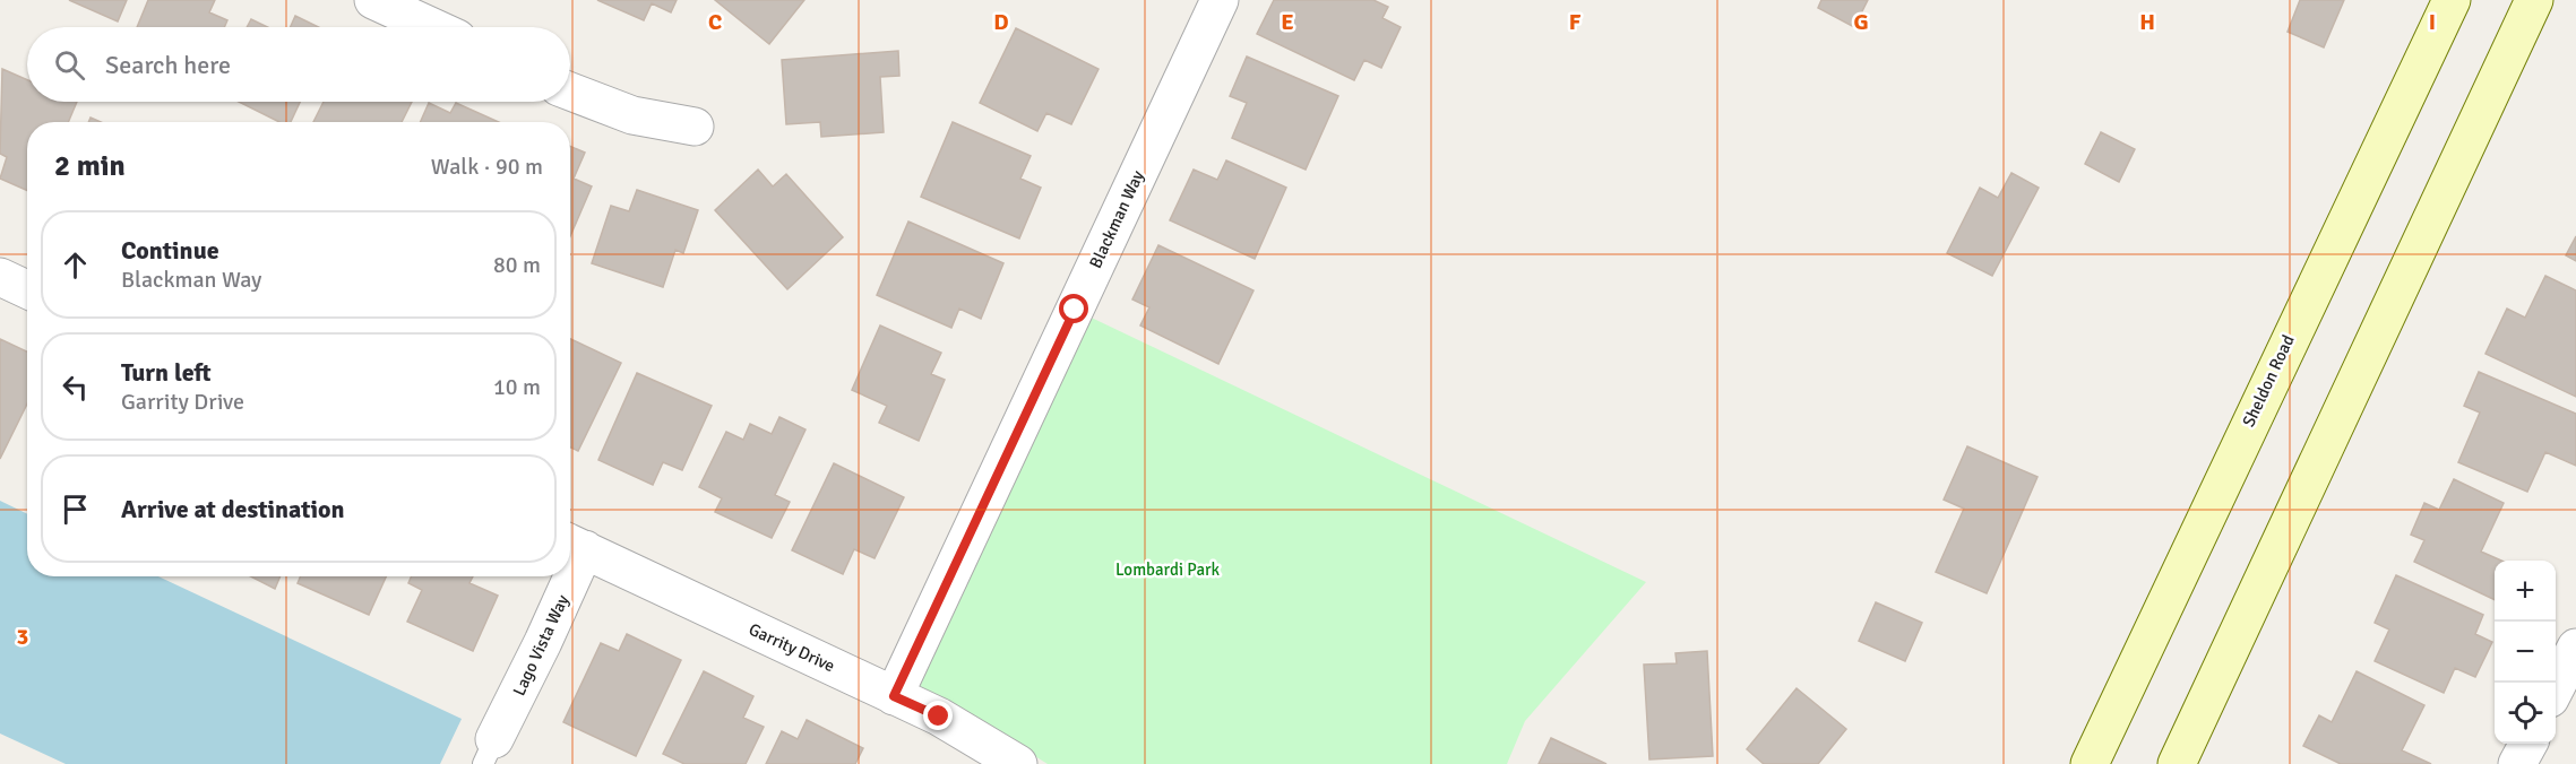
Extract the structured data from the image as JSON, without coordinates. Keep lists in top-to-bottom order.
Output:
{
  "streets": {
    "main road": ["Sheldon Road"],
    "street": ["Blackman Way", "Lago Vista Way", "Garrity Drive"]
  },
  "crossings": [
    ["Blackman Way", "Garrity Drive"]
  ],
  "parks": ["Lombardi Park"],
  "page": {
    "search": "Search here",
    "heading": ["2 min", "Walk · 90 m"],
    "list": [
      ["Continue", "Blackman Way", "80 m"],
      ["Turn left", "Garrity Drive", "10 m"],
      "Arrive at destination"
    ],
    "map_buttons": ["+", "−"]
  },
  "grid": {
    "columns": [
      "C",
      "D",
      "E",
      "F",
      "G",
      "H",
      "I"
    ],
    "rows": ["3"]
  }
}
